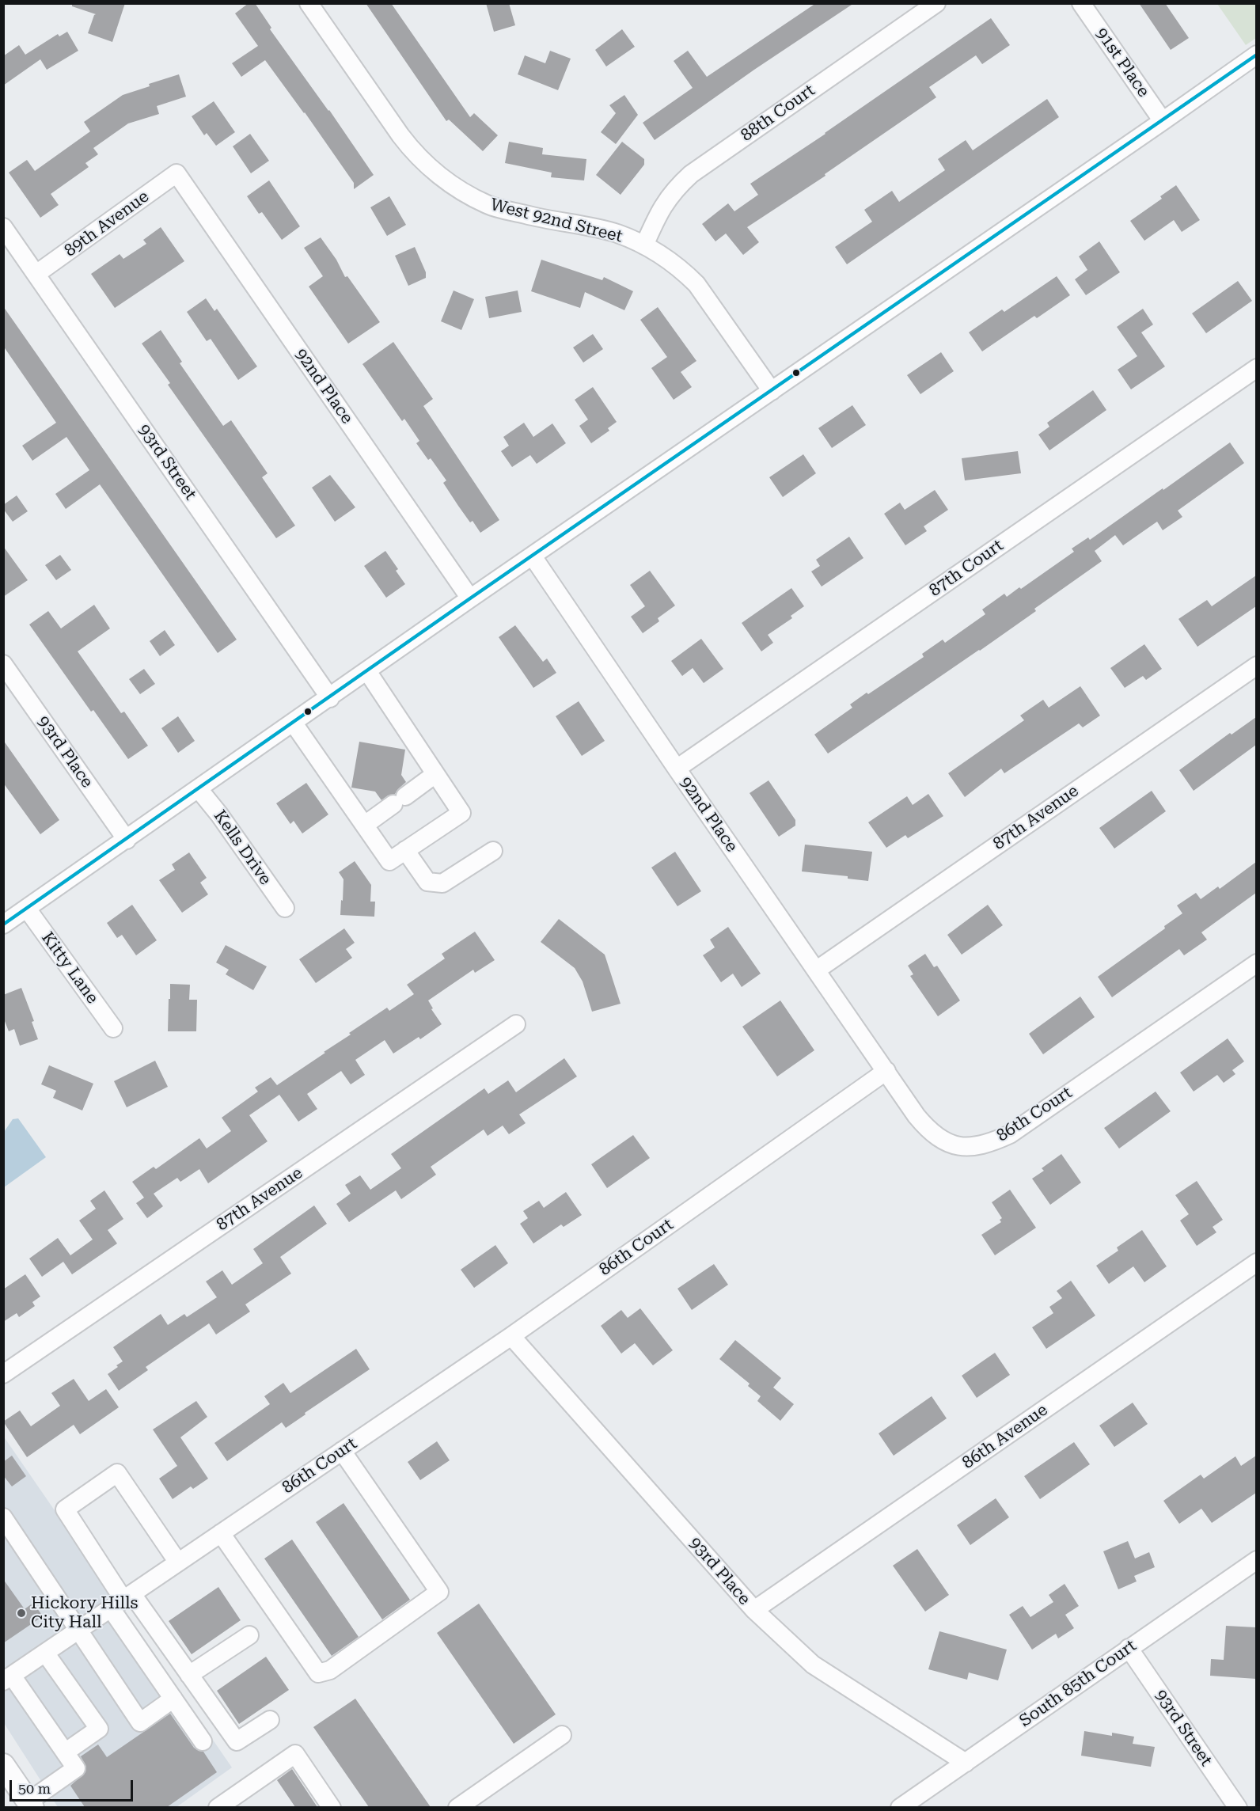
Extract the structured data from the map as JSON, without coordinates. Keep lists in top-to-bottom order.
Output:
{
  "streets": {
    "street": [
      "91st Place",
      "88th Court",
      "West 92nd Street",
      "89th Avenue",
      "92nd Place",
      "93rd Street",
      "87th Court",
      "93rd Place",
      "87th Avenue",
      "Kells Drive",
      "Kitty Lane",
      "86th Court",
      "86th Avenue",
      "South 85th Court"
    ]
  },
  "crossings": [
    ["88th Court", "West 92nd Street"],
    ["89th Avenue", "92nd Place"],
    ["89th Avenue", "93rd Street"],
    ["92nd Place", "87th Court"],
    ["92nd Place", "87th Avenue"],
    ["92nd Place", "86th Court"],
    ["93rd Street", "South 85th Court"],
    ["93rd Place", "86th Court"],
    ["93rd Place", "86th Avenue"],
    ["93rd Place", "South 85th Court"]
  ],
  "places": ["Hickory Hills City Hall"],
  "scale_bar": "50 m"
}
